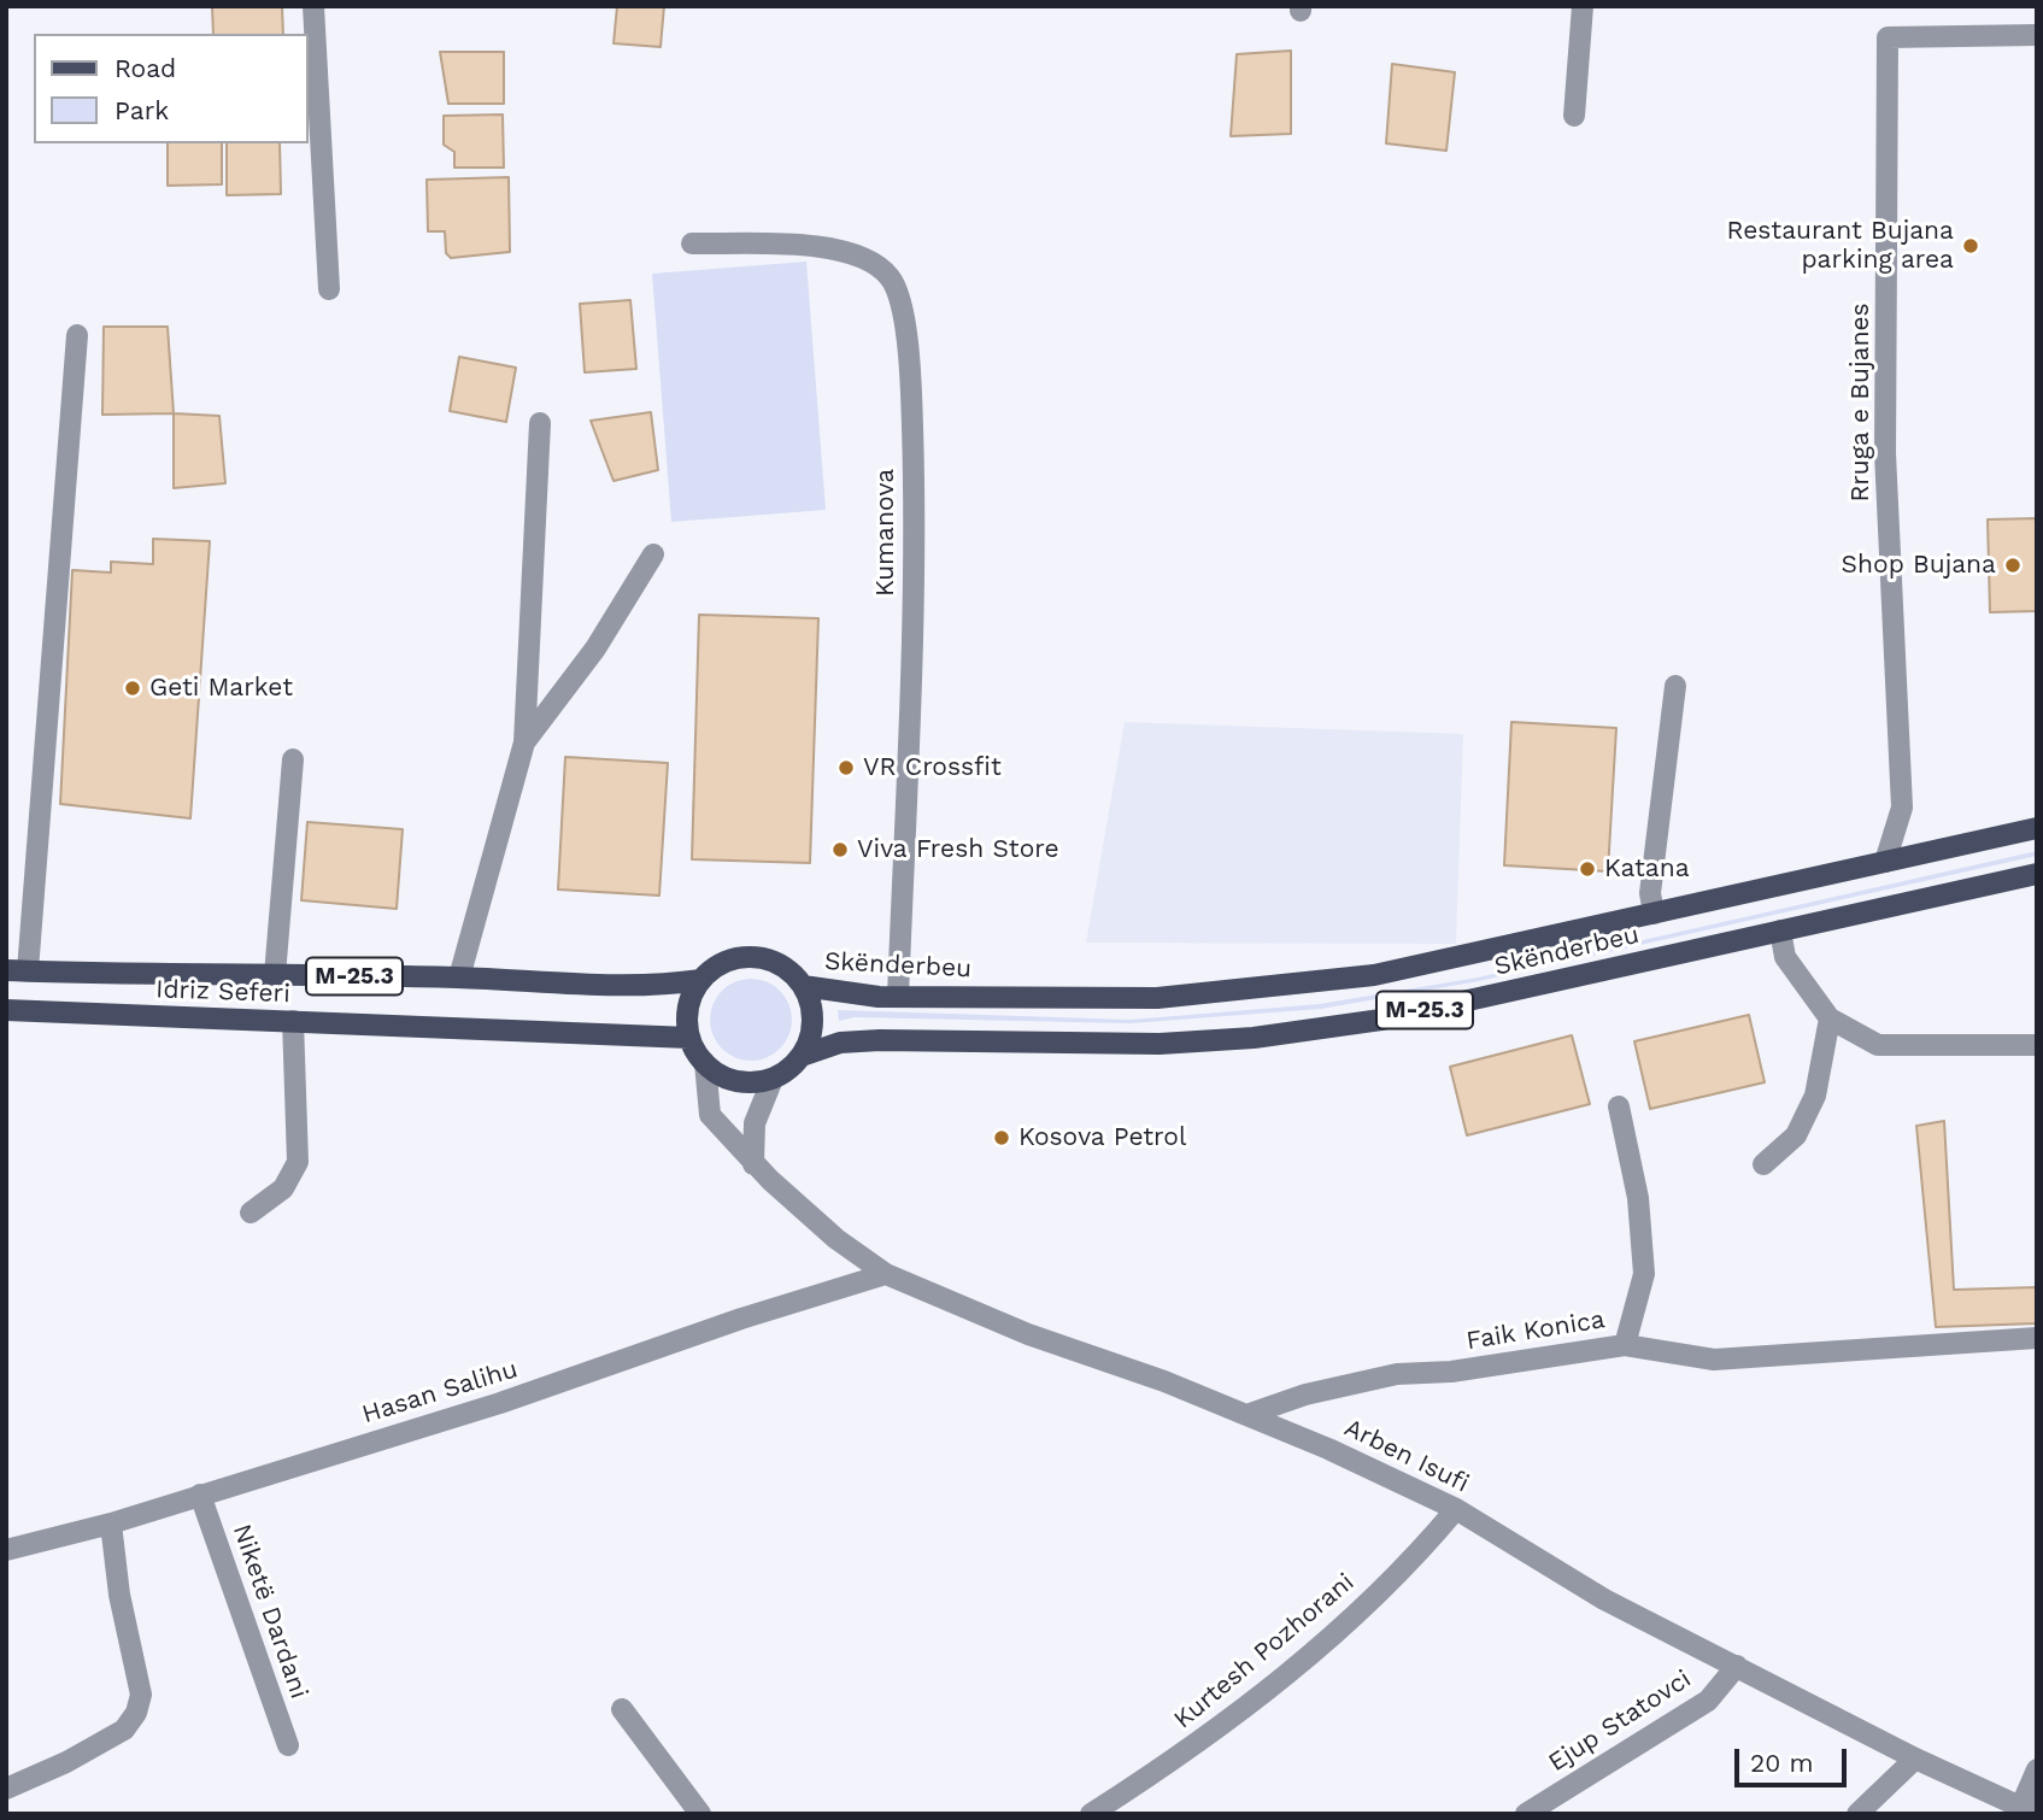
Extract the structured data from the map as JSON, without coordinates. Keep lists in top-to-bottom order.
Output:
{
  "streets": {
    "main road": ["Skënderbeu", "M-25.3", "Idriz Seferi"],
    "street": [
      "Rruga e Bujanes",
      "Kumanova",
      "Faik Konica",
      "Hasan Salihu",
      "Arben Isufi",
      "Niketë Dardani",
      "Kurtesh Pozhorani",
      "Ejup Statovci"
    ]
  },
  "crossings": [
    ["Rruga e Bujanes", "Skënderbeu"],
    ["Kumanova", "Skënderbeu"],
    ["Skënderbeu", "M-25.3"],
    ["Skënderbeu", "Idriz Seferi"],
    ["Skënderbeu", "Arben Isufi"],
    ["M-25.3", "Idriz Seferi"],
    ["M-25.3", "Arben Isufi"],
    ["Idriz Seferi", "Arben Isufi"],
    ["Faik Konica", "Arben Isufi"],
    ["Hasan Salihu", "Arben Isufi"],
    ["Hasan Salihu", "Niketë Dardani"],
    ["Arben Isufi", "Kurtesh Pozhorani"],
    ["Arben Isufi", "Ejup Statovci"]
  ],
  "places": [
    "Restaurant Bujana parking area",
    "Shop Bujana",
    "Geti Market",
    "VR Crossfit",
    "Viva Fresh Store",
    "Katana",
    "Kosova Petrol"
  ],
  "legend": ["Road", "Park"],
  "scale_bar": "20 m"
}
